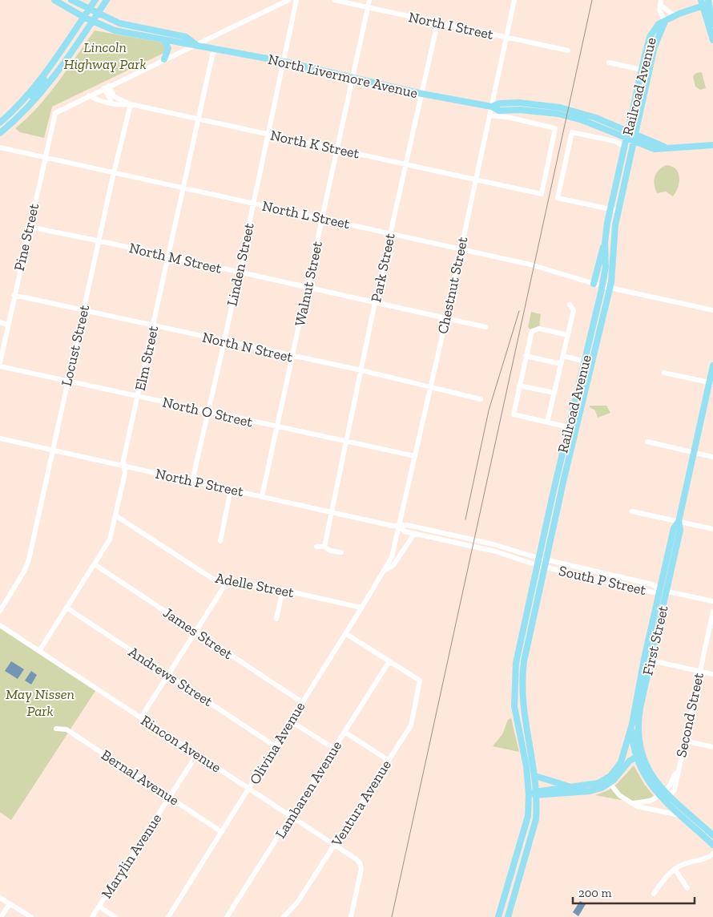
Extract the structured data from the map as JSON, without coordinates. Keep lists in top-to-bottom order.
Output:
{
  "streets": {
    "main road": ["North Livermore Avenue", "Railroad Avenue", "First Street"],
    "street": [
      "North I Street",
      "North K Street",
      "North L Street",
      "Pine Street",
      "North M Street",
      "Linden Street",
      "Park Street",
      "Walnut Street",
      "Chestnut Street",
      "Locust Street",
      "North N Street",
      "Elm Street",
      "North O Street",
      "North P Street",
      "South P Street",
      "Adelle Street",
      "James Street",
      "Andrews Street",
      "Second Street",
      "Olivina Avenue",
      "Rincon Avenue",
      "Bernal Avenue",
      "Lambaren Avenue",
      "Ventura Avenue",
      "Marylin Avenue"
    ]
  },
  "crossings": [
    ["North I Street", "Park Street"],
    ["North I Street", "Walnut Street"],
    ["North I Street", "Chestnut Street"],
    ["North Livermore Avenue", "Railroad Avenue"],
    ["North Livermore Avenue", "Linden Street"],
    ["North Livermore Avenue", "Park Street"],
    ["North Livermore Avenue", "Walnut Street"],
    ["North Livermore Avenue", "Chestnut Street"],
    ["North Livermore Avenue", "Elm Street"],
    ["Railroad Avenue", "North L Street"],
    ["Railroad Avenue", "North P Street"],
    ["Railroad Avenue", "South P Street"],
    ["North K Street", "Pine Street"],
    ["North K Street", "Linden Street"],
    ["North K Street", "Park Street"],
    ["North K Street", "Walnut Street"],
    ["North K Street", "Chestnut Street"],
    ["North K Street", "Locust Street"],
    ["North K Street", "Elm Street"],
    ["North L Street", "Pine Street"],
    ["North L Street", "Linden Street"],
    ["North L Street", "Park Street"],
    ["North L Street", "Walnut Street"],
    ["North L Street", "Chestnut Street"],
    ["North L Street", "Locust Street"],
    ["North L Street", "Elm Street"],
    ["Pine Street", "North M Street"],
    ["Pine Street", "North N Street"],
    ["North M Street", "Linden Street"],
    ["North M Street", "Park Street"],
    ["North M Street", "Walnut Street"],
    ["North M Street", "Chestnut Street"],
    ["North M Street", "Locust Street"],
    ["North M Street", "Elm Street"],
    ["Linden Street", "North N Street"],
    ["Linden Street", "North O Street"],
    ["Linden Street", "North P Street"],
    ["Park Street", "North N Street"],
    ["Park Street", "North O Street"],
    ["Park Street", "North P Street"],
    ["Walnut Street", "North N Street"],
    ["Walnut Street", "North O Street"],
    ["Walnut Street", "North P Street"],
    ["Chestnut Street", "North N Street"],
    ["Chestnut Street", "North O Street"],
    ["Chestnut Street", "North P Street"],
    ["Chestnut Street", "Olivina Avenue"],
    ["Locust Street", "North N Street"],
    ["Locust Street", "North O Street"],
    ["Locust Street", "North P Street"],
    ["North N Street", "Elm Street"],
    ["Elm Street", "North O Street"],
    ["Elm Street", "North P Street"],
    ["Elm Street", "Adelle Street"],
    ["Elm Street", "James Street"],
    ["Elm Street", "Andrews Street"],
    ["Elm Street", "Rincon Avenue"],
    ["North P Street", "South P Street"],
    ["South P Street", "First Street"],
    ["Adelle Street", "Olivina Avenue"],
    ["James Street", "Olivina Avenue"],
    ["Andrews Street", "Olivina Avenue"],
    ["Olivina Avenue", "Rincon Avenue"],
    ["Olivina Avenue", "Bernal Avenue"],
    ["Rincon Avenue", "Lambaren Avenue"],
    ["Rincon Avenue", "Ventura Avenue"],
    ["Rincon Avenue", "Marylin Avenue"],
    ["Bernal Avenue", "Marylin Avenue"],
    ["Lambaren Avenue", "Ventura Avenue"]
  ],
  "parks": ["Lincoln Highway Park", "May Nissen Park"],
  "scale_bar": "200 m"
}
